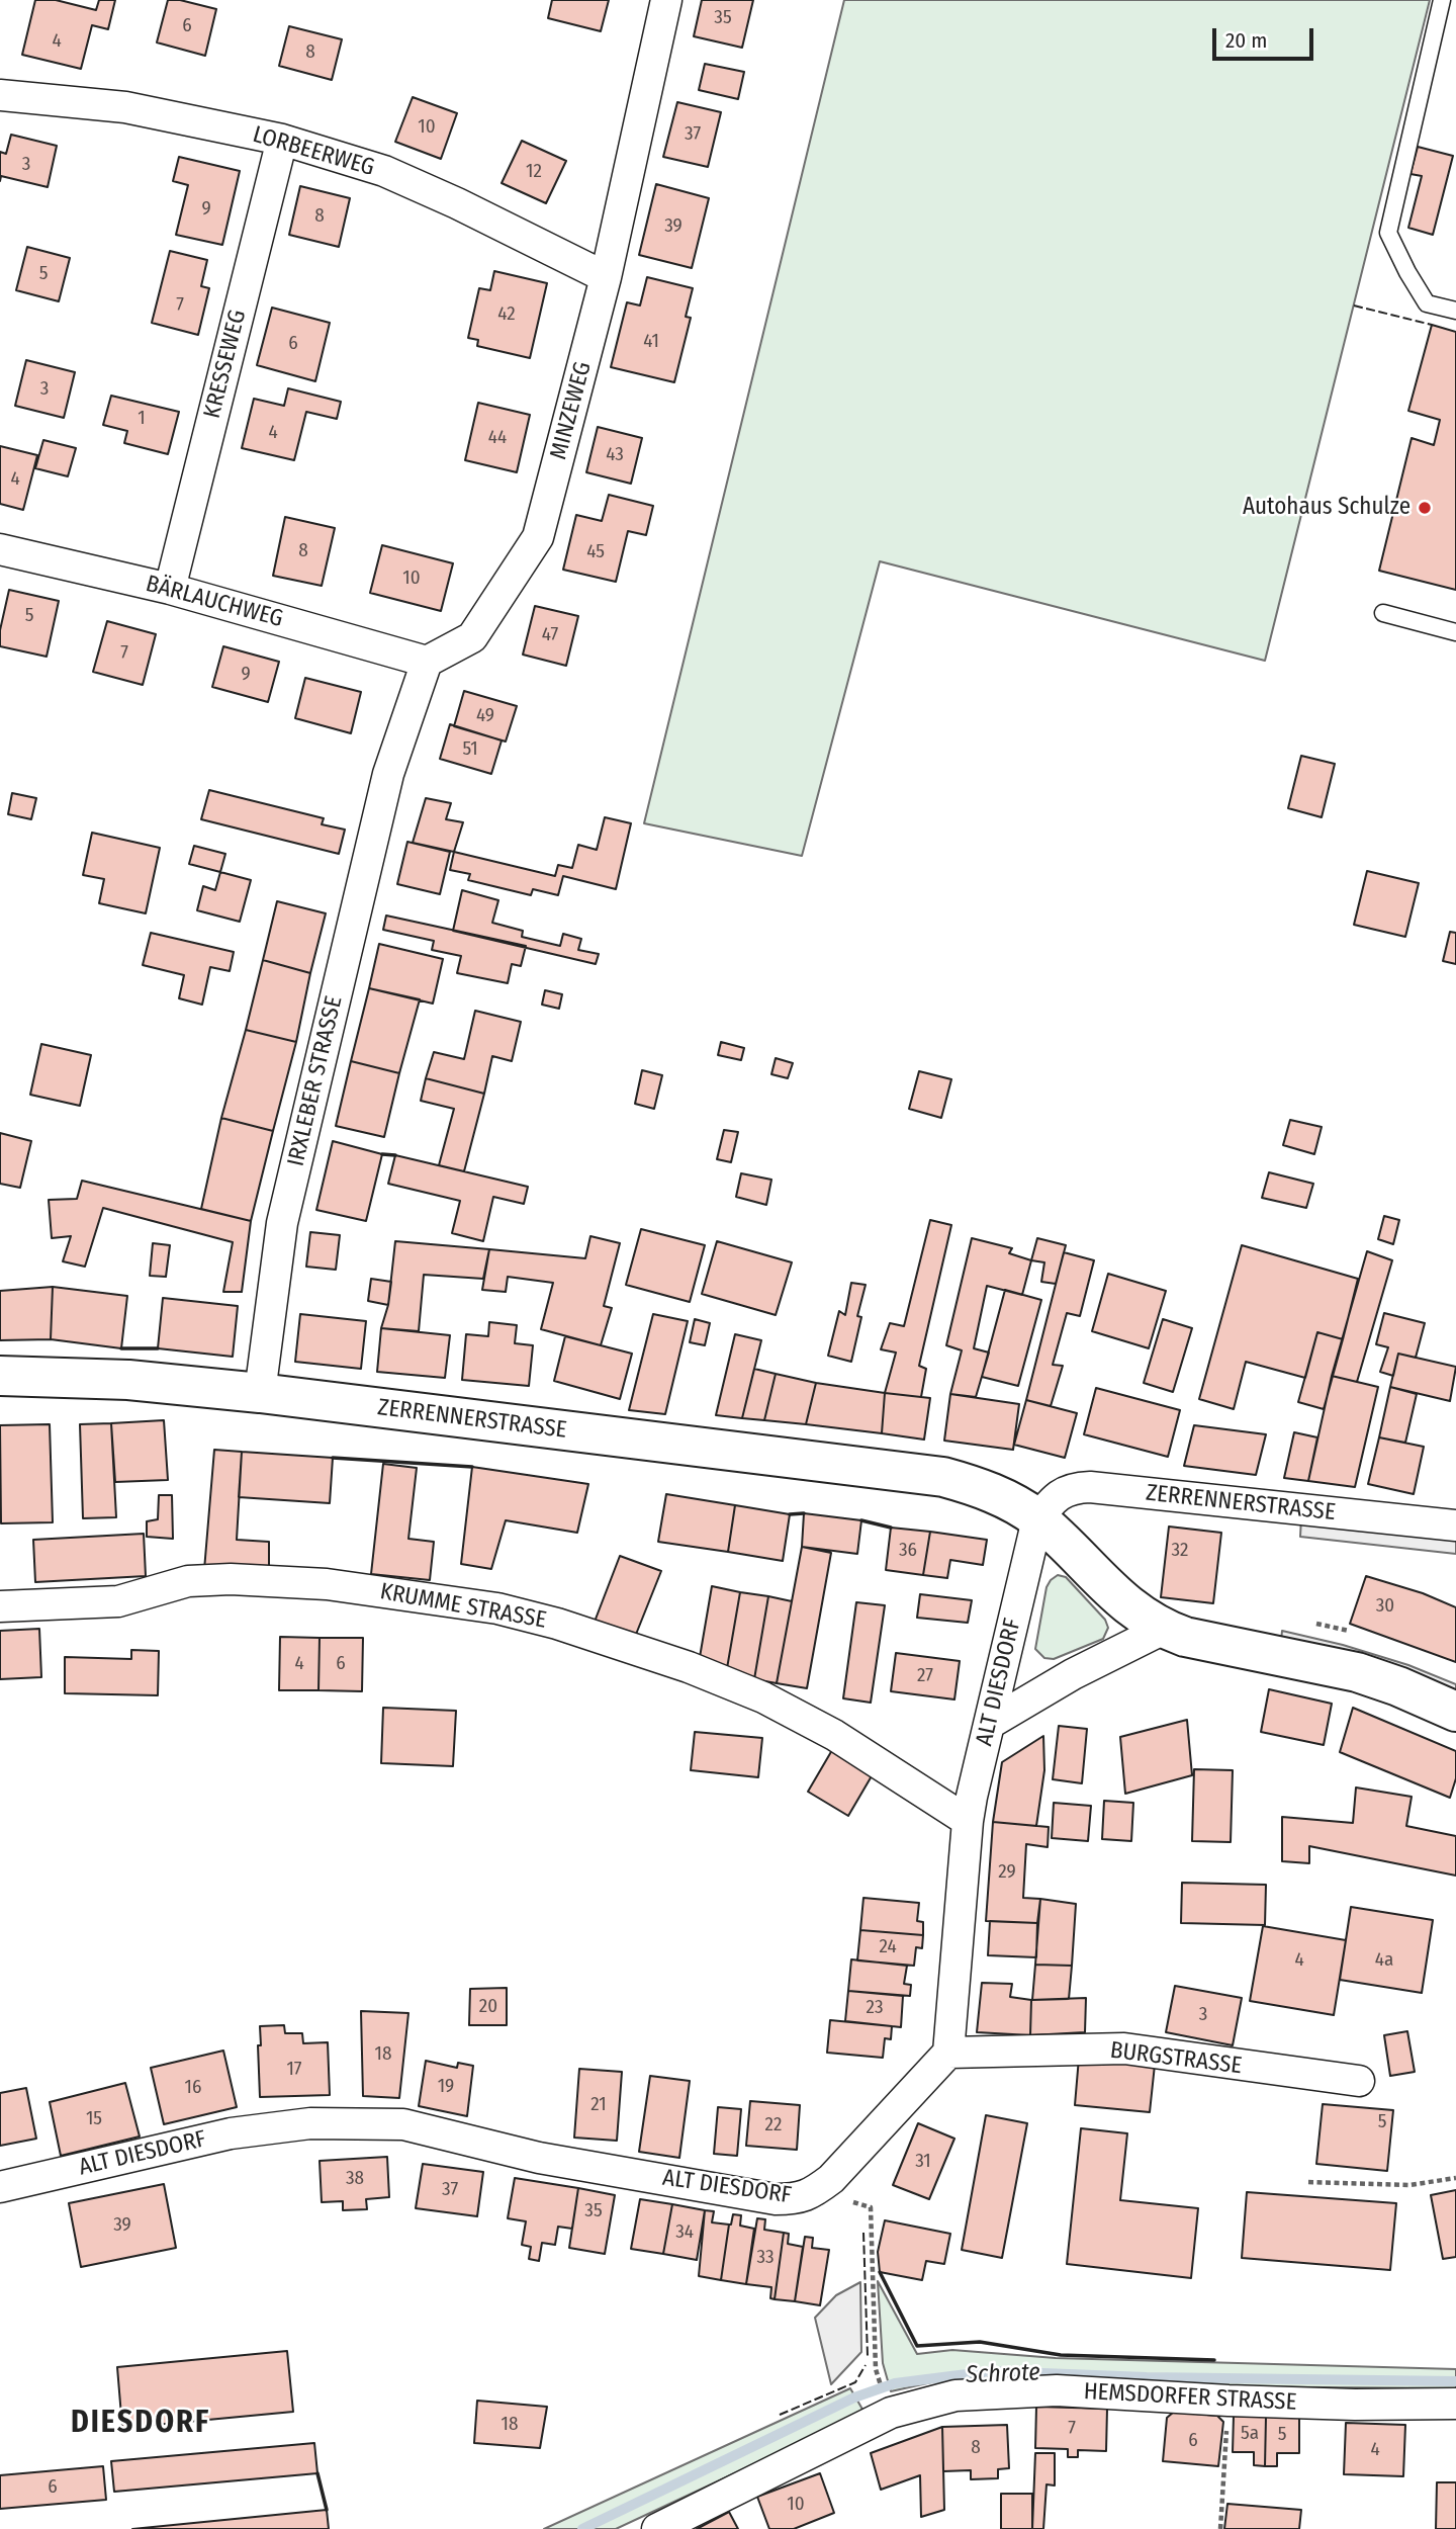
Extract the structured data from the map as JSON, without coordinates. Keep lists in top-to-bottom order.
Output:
{
  "streets": {
    "main road": ["ZERRENNERSTRASSE"],
    "street": [
      "LORBEERWEG",
      "KRESSEWEG",
      "MINZEWEG",
      "BÄRLAUCHWEG",
      "IRXLEBER STRASSE",
      "KRUMME STRASSE",
      "ALT DIESDORF",
      "BURGSTRASSE",
      "HEMSDORFER STRASSE"
    ]
  },
  "crossings": [
    ["LORBEERWEG", "KRESSEWEG"],
    ["LORBEERWEG", "MINZEWEG"],
    ["KRESSEWEG", "BÄRLAUCHWEG"],
    ["MINZEWEG", "BÄRLAUCHWEG"],
    ["MINZEWEG", "IRXLEBER STRASSE"],
    ["BÄRLAUCHWEG", "IRXLEBER STRASSE"],
    ["IRXLEBER STRASSE", "ZERRENNERSTRASSE"],
    ["ZERRENNERSTRASSE", "ALT DIESDORF"],
    ["KRUMME STRASSE", "ALT DIESDORF"],
    ["ALT DIESDORF", "BURGSTRASSE"]
  ],
  "districts": ["DIESDORF"],
  "water": ["Schrote"],
  "places": ["Autohaus Schulze"],
  "house_numbers": [
    "35",
    "6",
    "4",
    "8",
    "10",
    "37",
    "3",
    "12",
    "9",
    "8",
    "39",
    "5",
    "7",
    "42",
    "41",
    "6",
    "3",
    "1",
    "4",
    "44",
    "43",
    "4",
    "8",
    "45",
    "10",
    "5",
    "47",
    "7",
    "9",
    "49",
    "51",
    "36",
    "32",
    "30",
    "4",
    "6",
    "27",
    "29",
    "24",
    "4",
    "4a",
    "20",
    "23",
    "3",
    "18",
    "17",
    "19",
    "16",
    "21",
    "15",
    "5",
    "22",
    "31",
    "38",
    "37",
    "35",
    "39",
    "34",
    "33",
    "18",
    "7",
    "5a",
    "5",
    "6",
    "8",
    "4",
    "6",
    "10"
  ],
  "scale_bar": "20 m"
}
